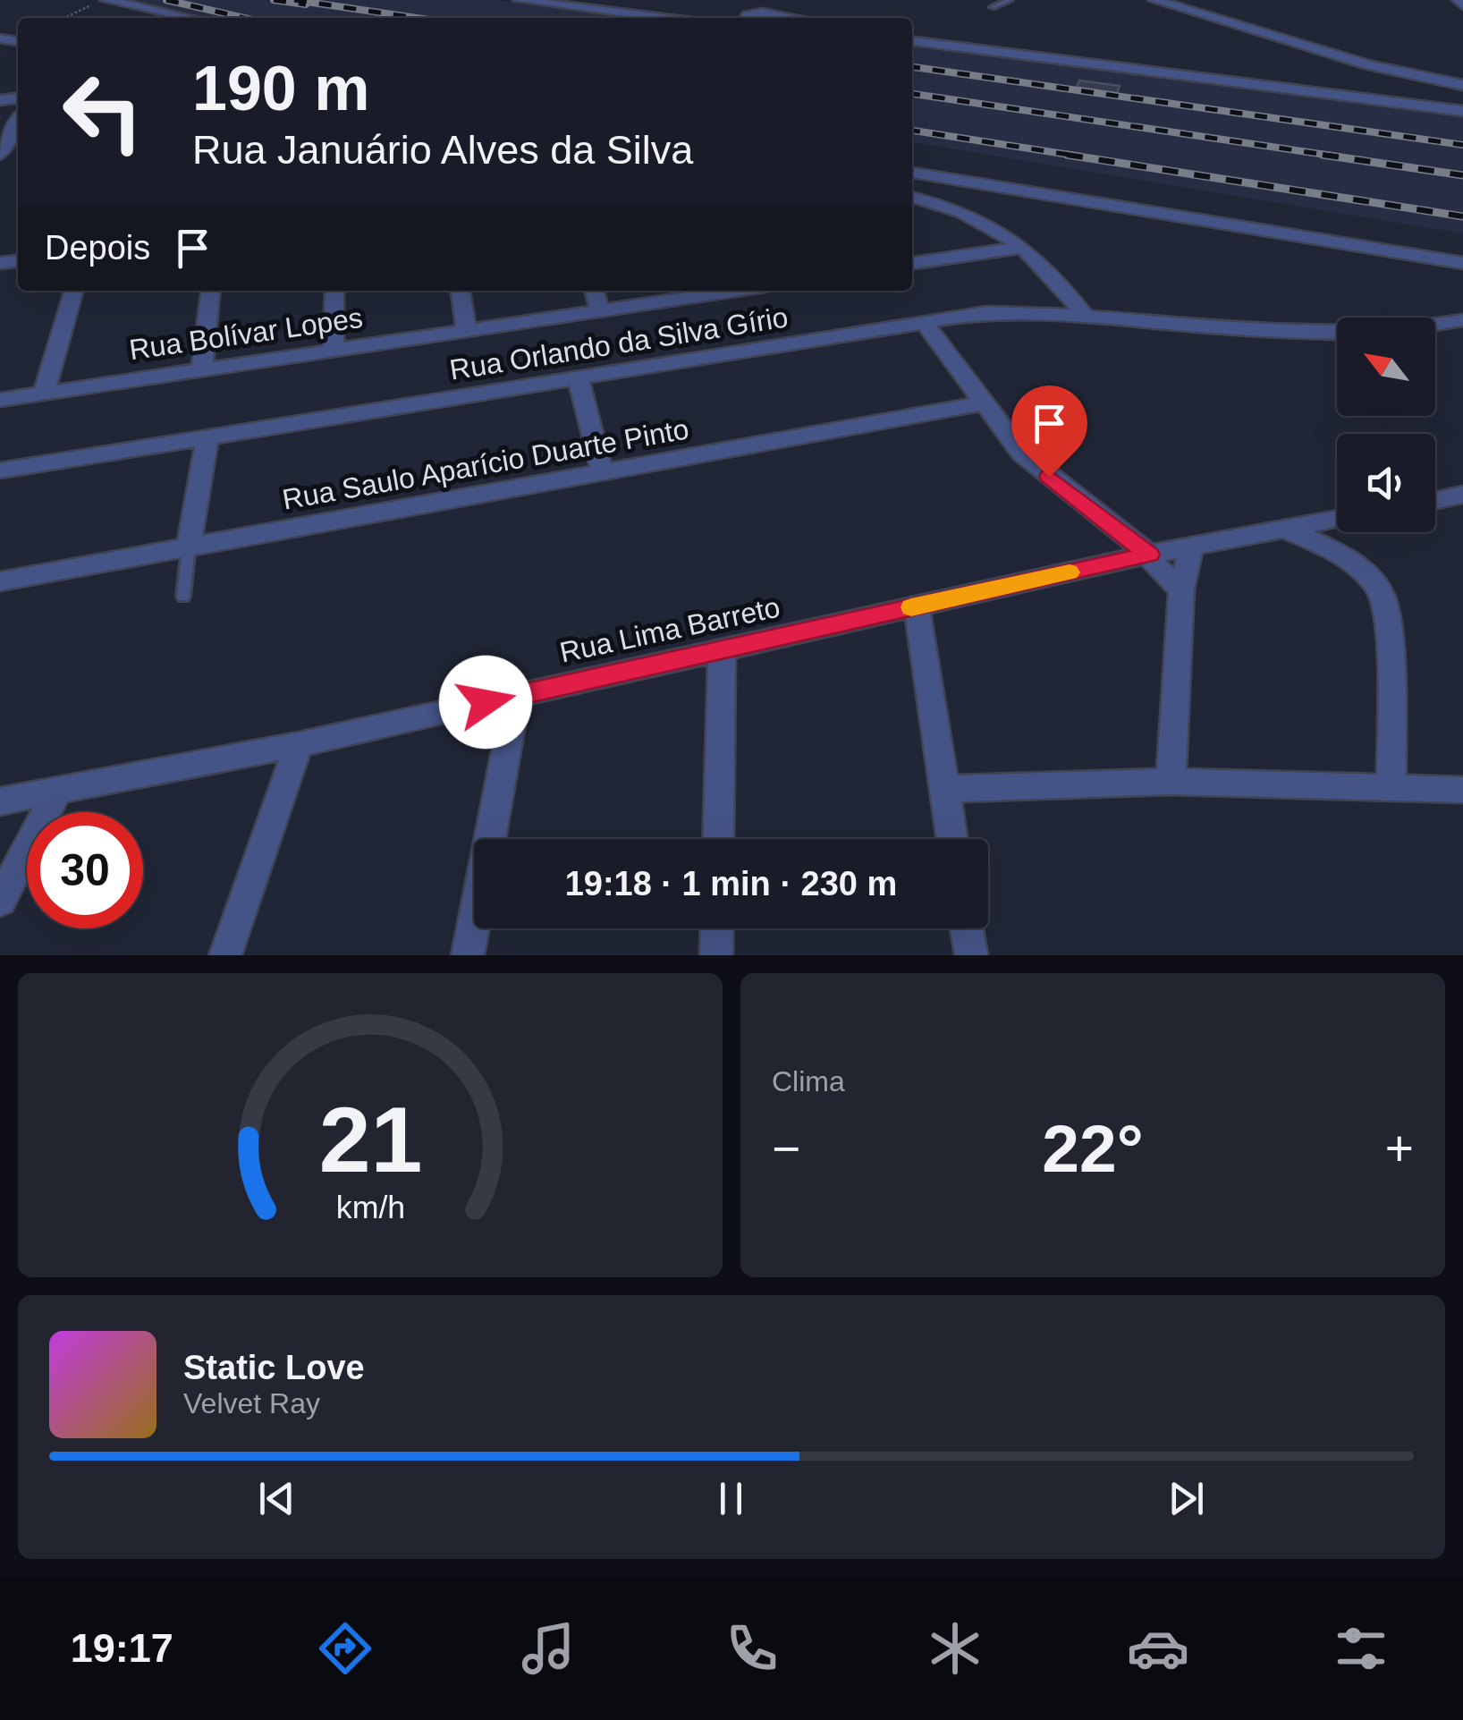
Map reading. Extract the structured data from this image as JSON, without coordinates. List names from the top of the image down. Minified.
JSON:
{"streets":{"street":["Rua Bolívar Lopes","Rua Orlando da Silva Gírio","Rua Saulo Aparício Duarte Pinto","Rua Lima Barreto"]},"north":"top left","page":{"turn":["190 m","Rua Januário Alves da Silva"],"then":"Depois","limit":"30","trip":"19:18 · 1 min · 230 m","tile":"Clima","heat":["−","22°","+"],"song":["Static Love","Velvet Ray"],"tabs":"19:17","gauge":["21","km/h"]}}
